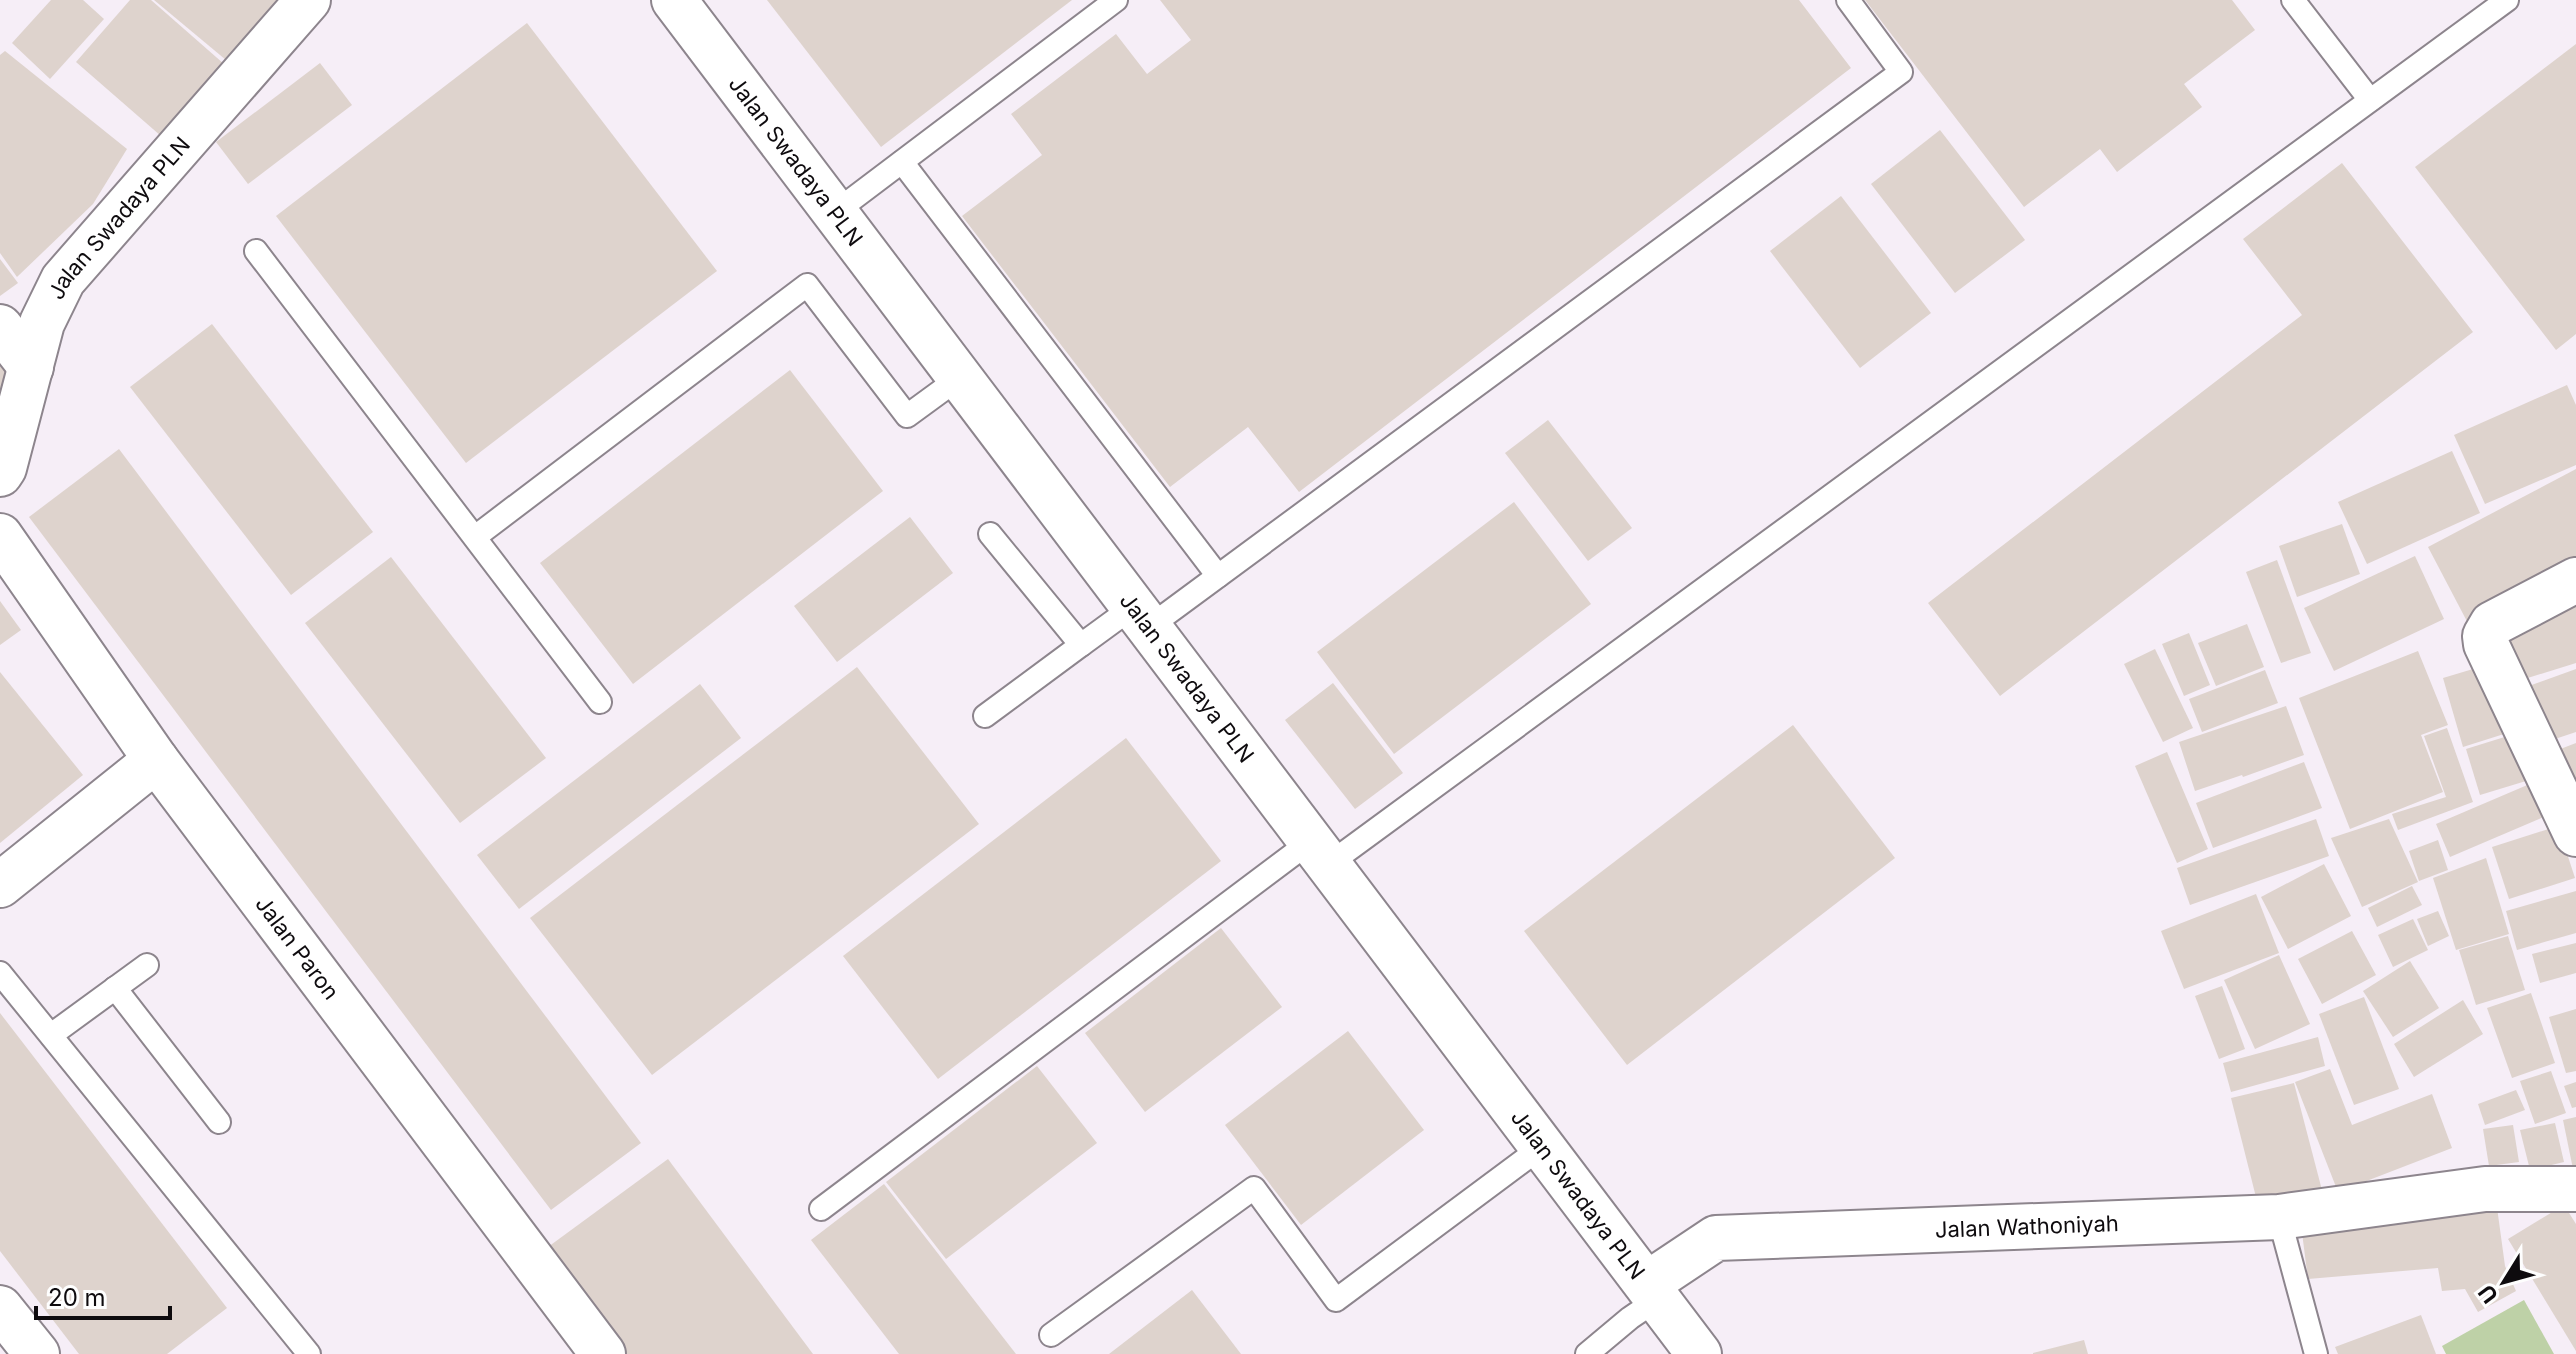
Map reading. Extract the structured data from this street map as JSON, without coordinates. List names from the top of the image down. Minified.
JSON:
{"streets":{"street":["Jalan Swadaya PLN","Jalan Paron","Jalan Wathoniyah"]},"crossings":[["Jalan Swadaya PLN","Jalan Wathoniyah"]],"scale_bar":"20 m","north":"bottom left"}
